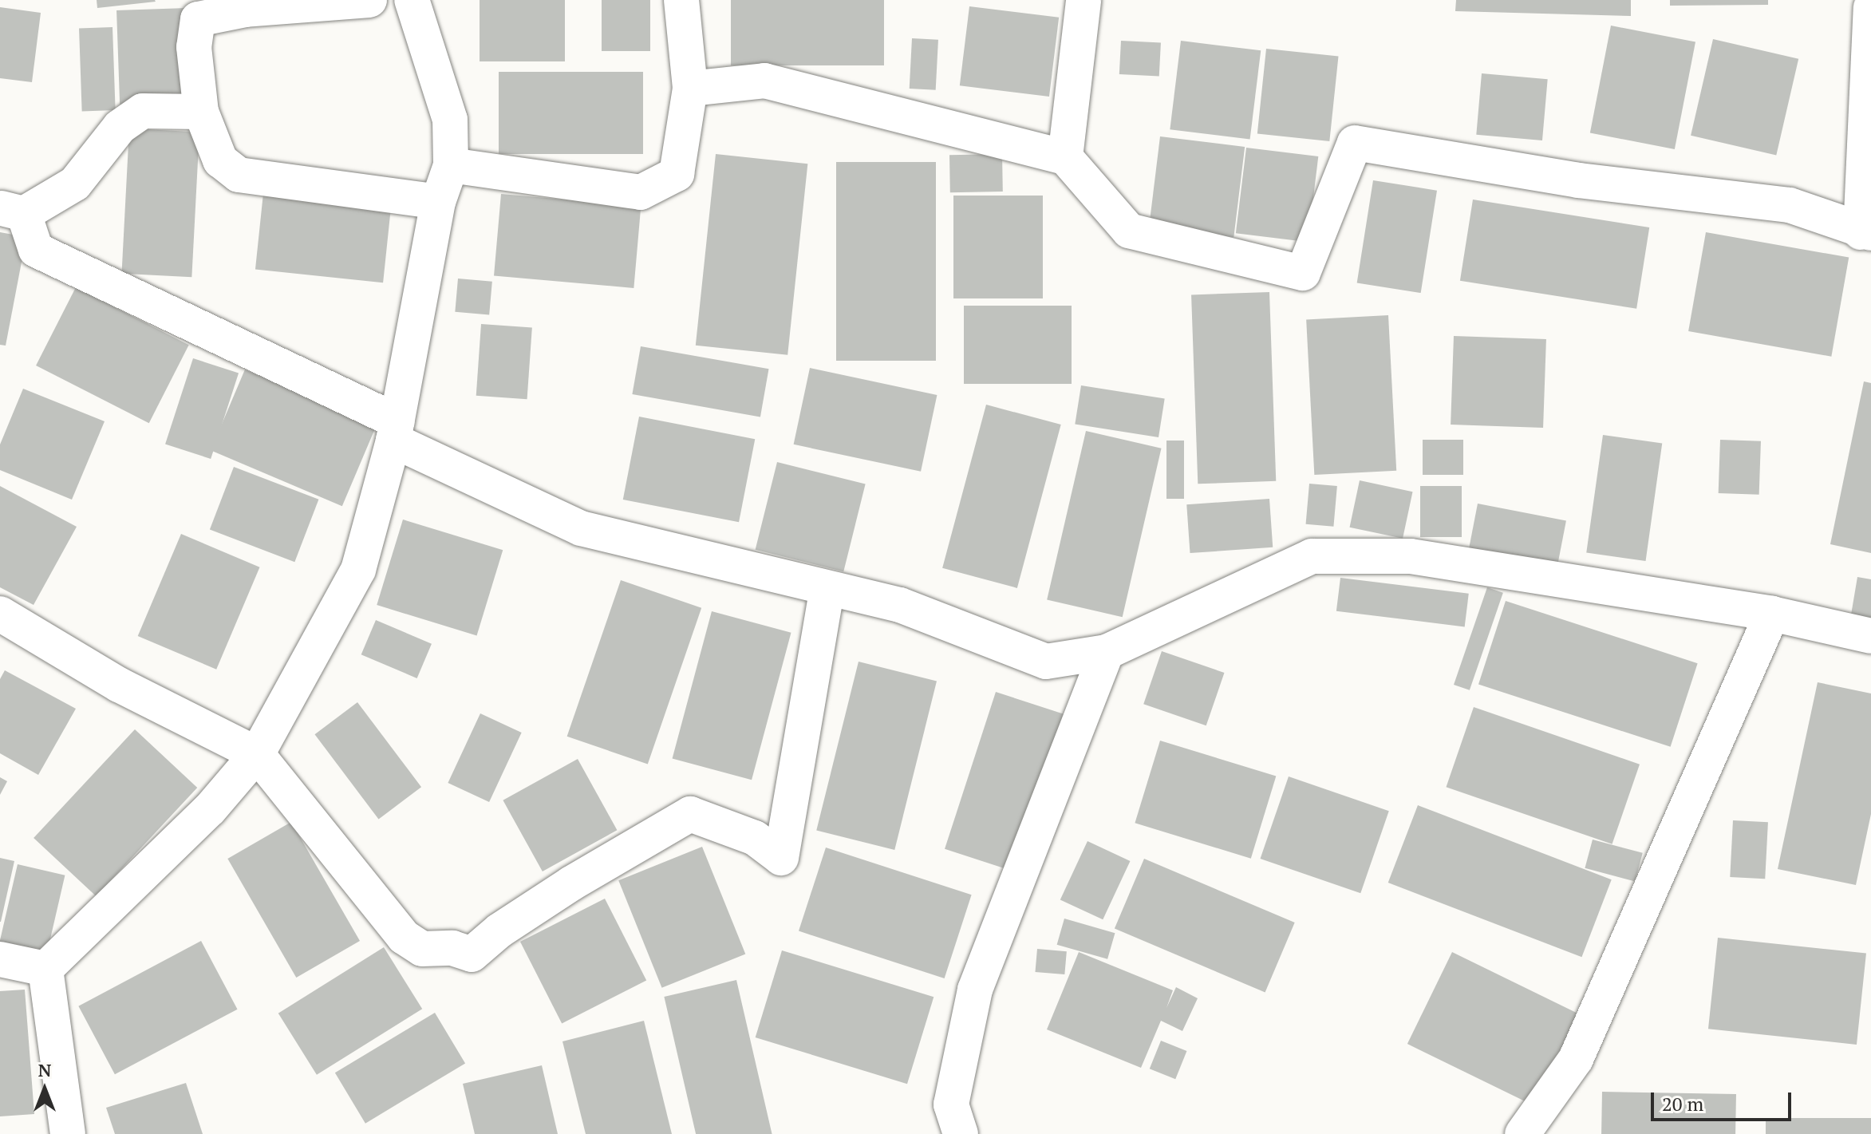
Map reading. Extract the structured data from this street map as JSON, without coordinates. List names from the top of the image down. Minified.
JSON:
{"scale_bar":"20 m","north":"top"}
